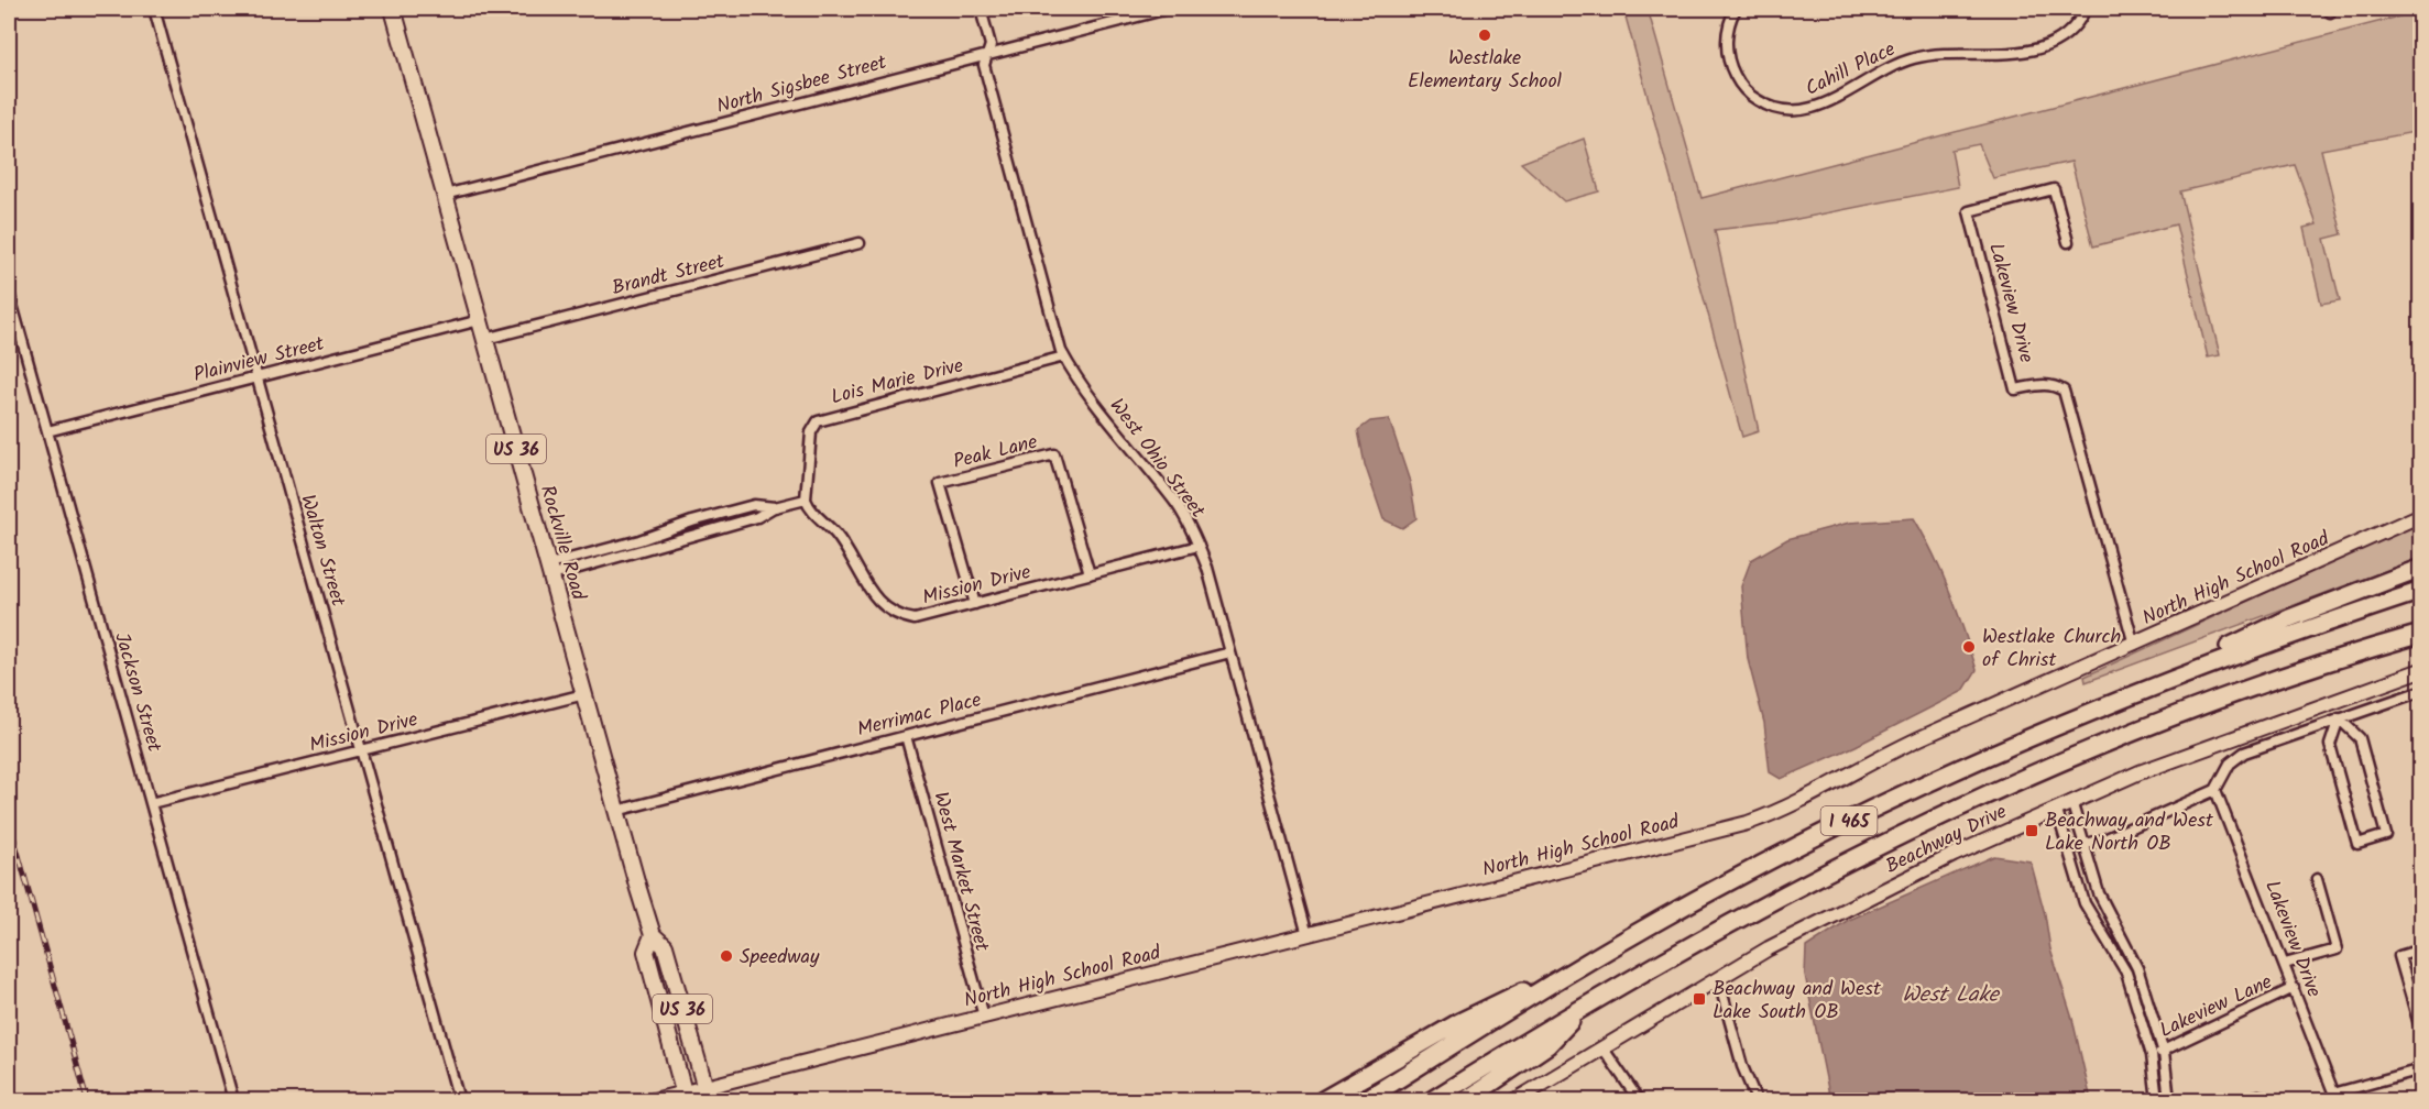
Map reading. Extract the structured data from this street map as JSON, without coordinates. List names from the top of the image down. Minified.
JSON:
{"streets":{"highway":["I 465"],"main road":["US 36","Rockville Road"],"street":["Cahill Place","North Sigsbee Street","Brandt Street","Lakeview Drive","Plainview Street","Lois Marie Drive","Peak Lane","West Ohio Street","Walton Street","North High School Road","Mission Drive","Jackson Street","Merrimac Place","Beachway Drive","West Market Street","Lakeview Lane"]},"crossings":[["North Sigsbee Street","West Ohio Street"],["North Sigsbee Street","Rockville Road"],["Brandt Street","Rockville Road"],["Lakeview Drive","North High School Road"],["Lakeview Drive","Lakeview Lane"],["Plainview Street","Rockville Road"],["Plainview Street","Walton Street"],["Plainview Street","Jackson Street"],["Lois Marie Drive","West Ohio Street"],["Lois Marie Drive","Mission Drive"],["Peak Lane","Mission Drive"],["West Ohio Street","North High School Road"],["West Ohio Street","Mission Drive"],["West Ohio Street","Merrimac Place"],["Rockville Road","North High School Road"],["Rockville Road","Mission Drive"],["Rockville Road","Merrimac Place"],["Walton Street","Mission Drive"],["North High School Road","West Market Street"],["Mission Drive","Jackson Street"],["Merrimac Place","West Market Street"]],"water":["West Lake"],"places":{"other":["Westlake Elementary School","Westlake Church of Christ","Speedway"],"transit":["Beachway and West Lake North OB","Beachway and West Lake South OB"]}}
